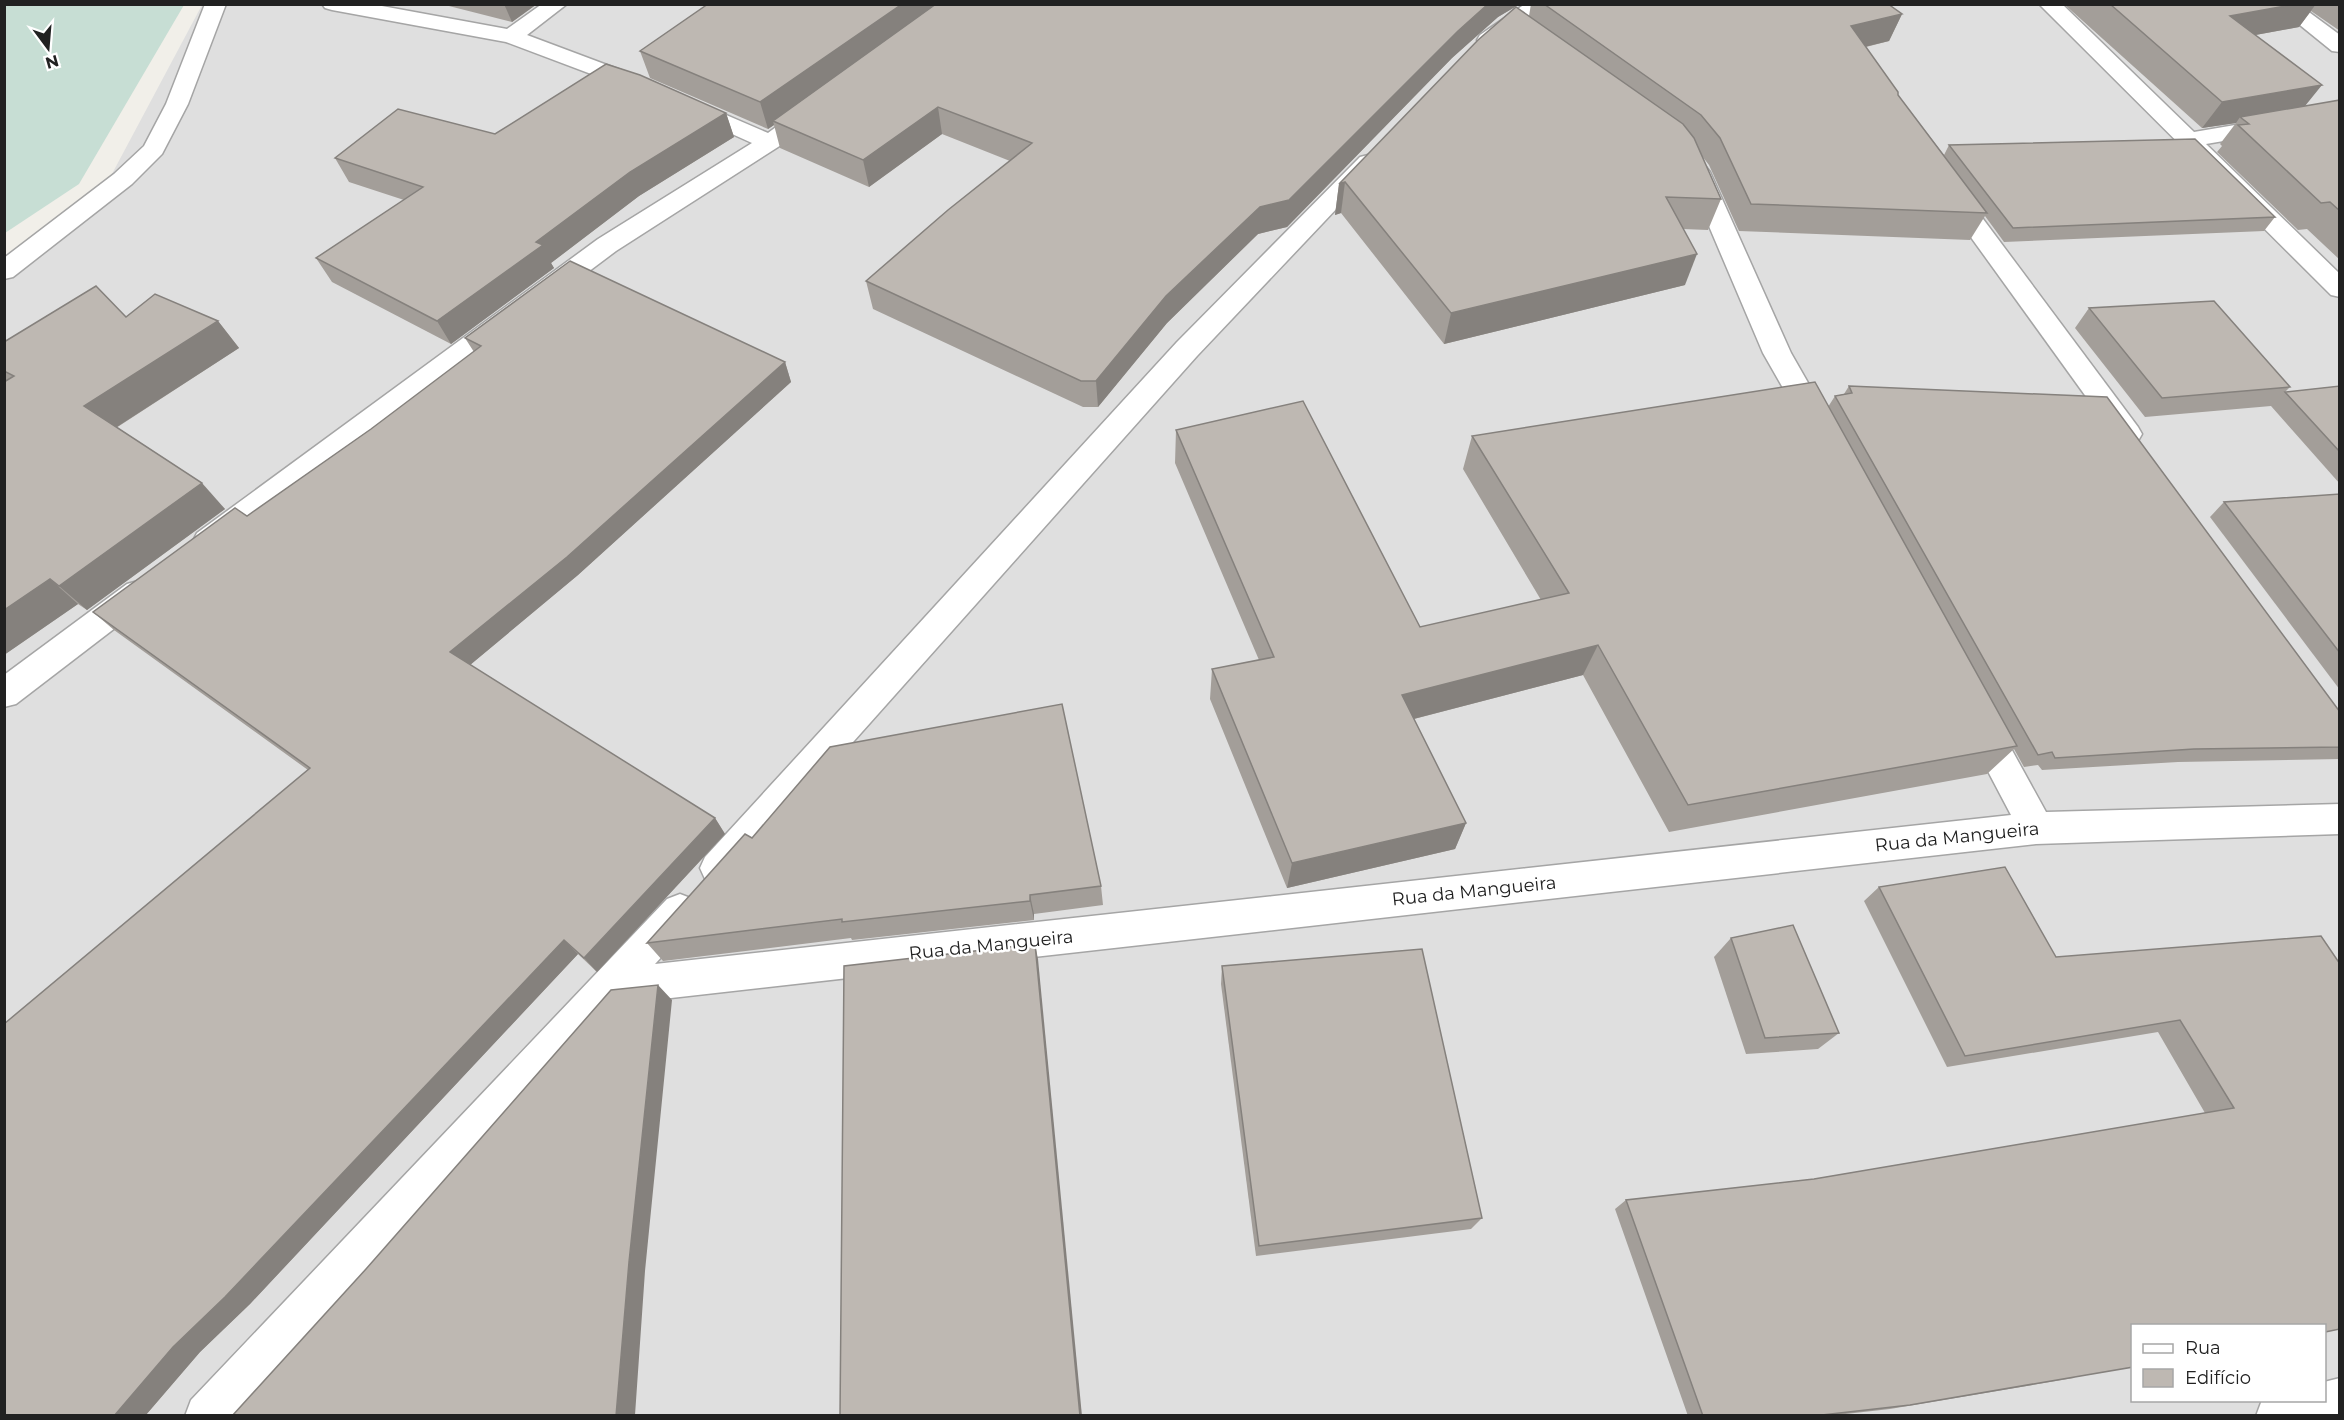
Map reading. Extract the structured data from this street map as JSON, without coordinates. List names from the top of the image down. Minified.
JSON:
{"streets":{"street":["Rua da Mangueira"]},"legend":["Rua","Edifício"],"north":"bottom"}
